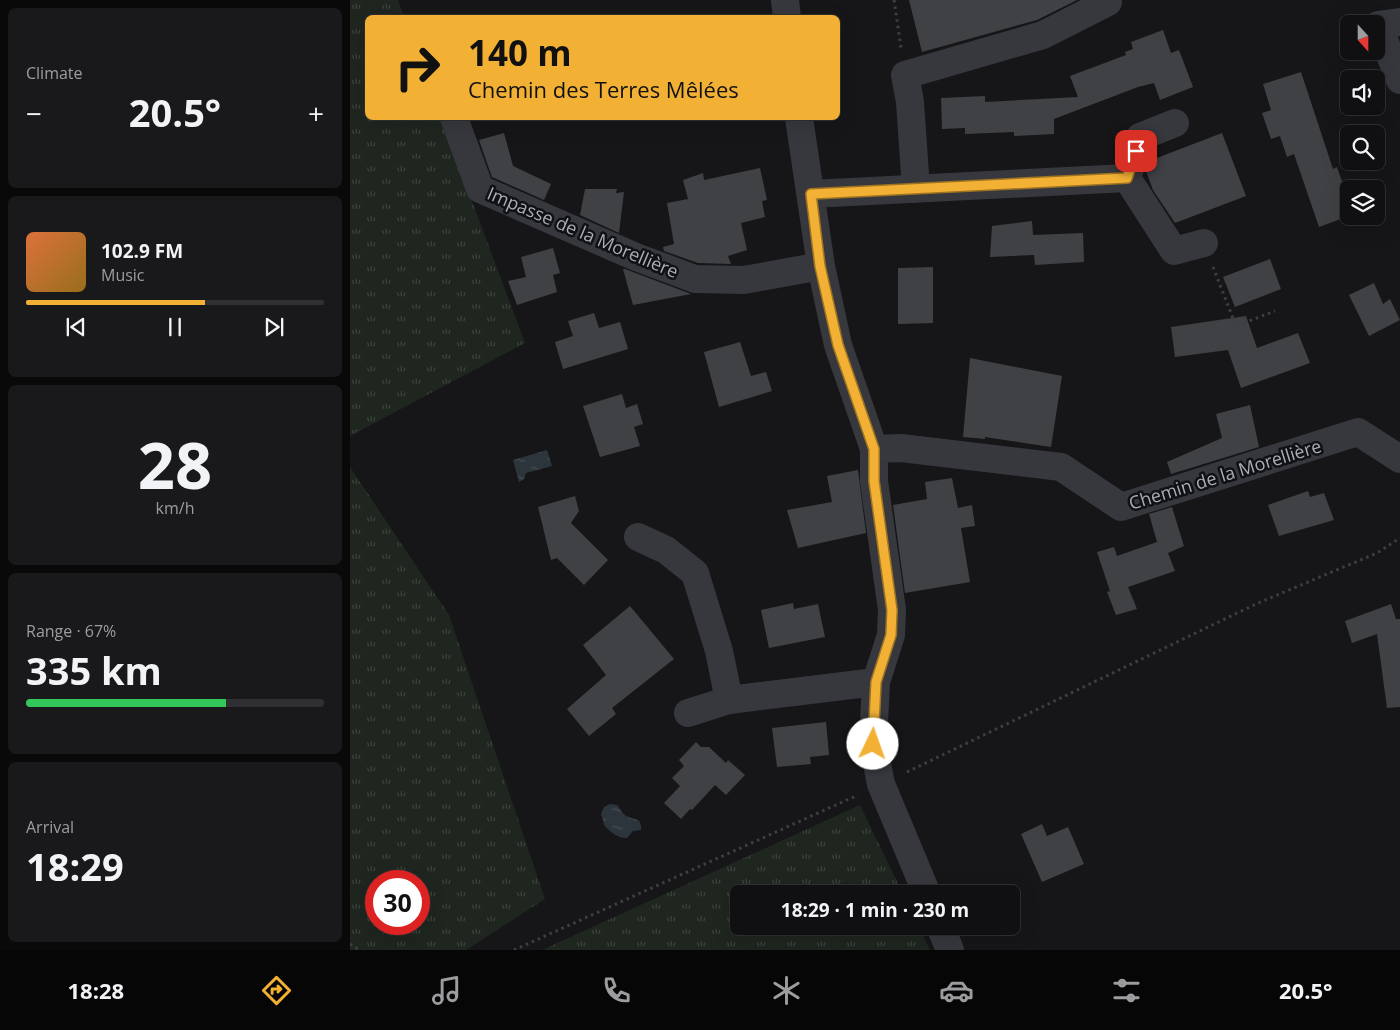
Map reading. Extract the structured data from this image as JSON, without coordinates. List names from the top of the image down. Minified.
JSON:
{"streets":{"street":["Impasse de la Morellière","Chemin de la Morellière"]},"north":"bottom","page":{"tile":["Climate",["28","km/h"],["Range · 67%","335 km"],["Arrival","18:29"]],"turn":["140 m","Chemin des Terres Mêlées"],"heat":["−","20.5°","+"],"song":["102.9 FM","Music"],"limit":"30","trip":"18:29 · 1 min · 230 m","tabs":["18:28","20.5°"]}}
